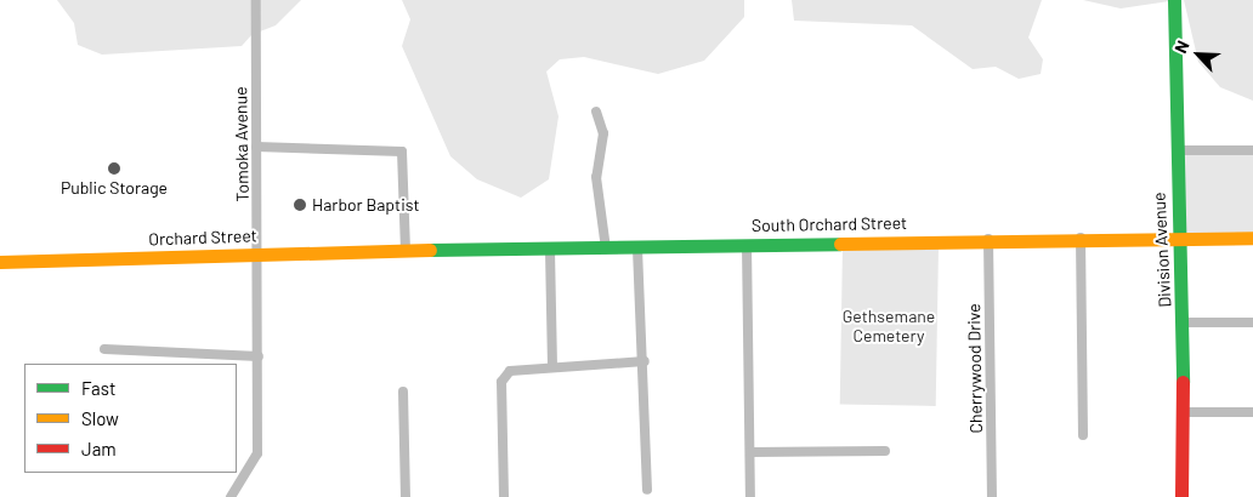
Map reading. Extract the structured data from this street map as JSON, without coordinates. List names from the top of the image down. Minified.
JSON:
{"streets":{"street":["Tomoka Avenue","South Orchard Street","Orchard Street","Division Avenue","Cherrywood Drive"]},"crossings":[["Tomoka Avenue","Orchard Street"],["South Orchard Street","Orchard Street"],["South Orchard Street","Division Avenue"],["South Orchard Street","Cherrywood Drive"]],"parks":["Gethsemane Cemetery"],"places":["Public Storage","Harbor Baptist"],"legend":["Fast","Slow","Jam"],"north":"top left"}
